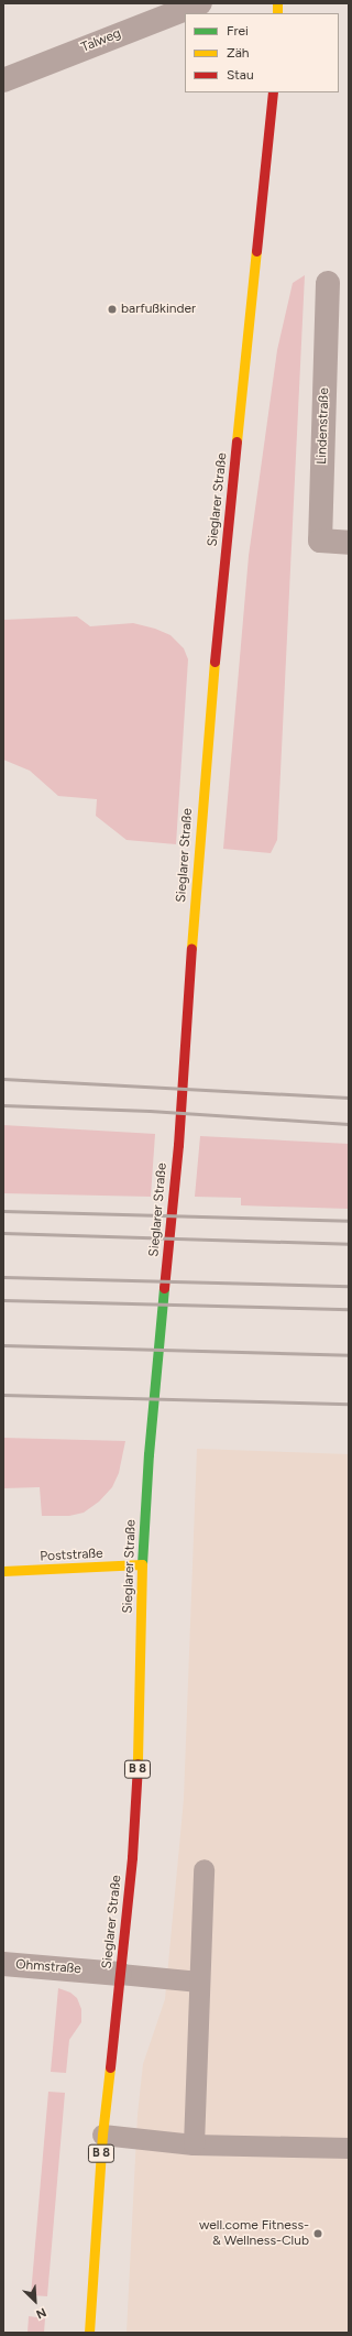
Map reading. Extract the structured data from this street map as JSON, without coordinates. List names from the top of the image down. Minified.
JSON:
{"streets":{"street":["Talweg","Lindenstraße","Sieglarer Straße","Poststraße","B 8","Ohmstraße"]},"crossings":[["Sieglarer Straße","Poststraße"],["Sieglarer Straße","Ohmstraße"]],"places":["barfußkinder","well.come Fitness- & Wellness-Club"],"legend":["Frei","Zäh","Stau"],"north":"bottom right"}
